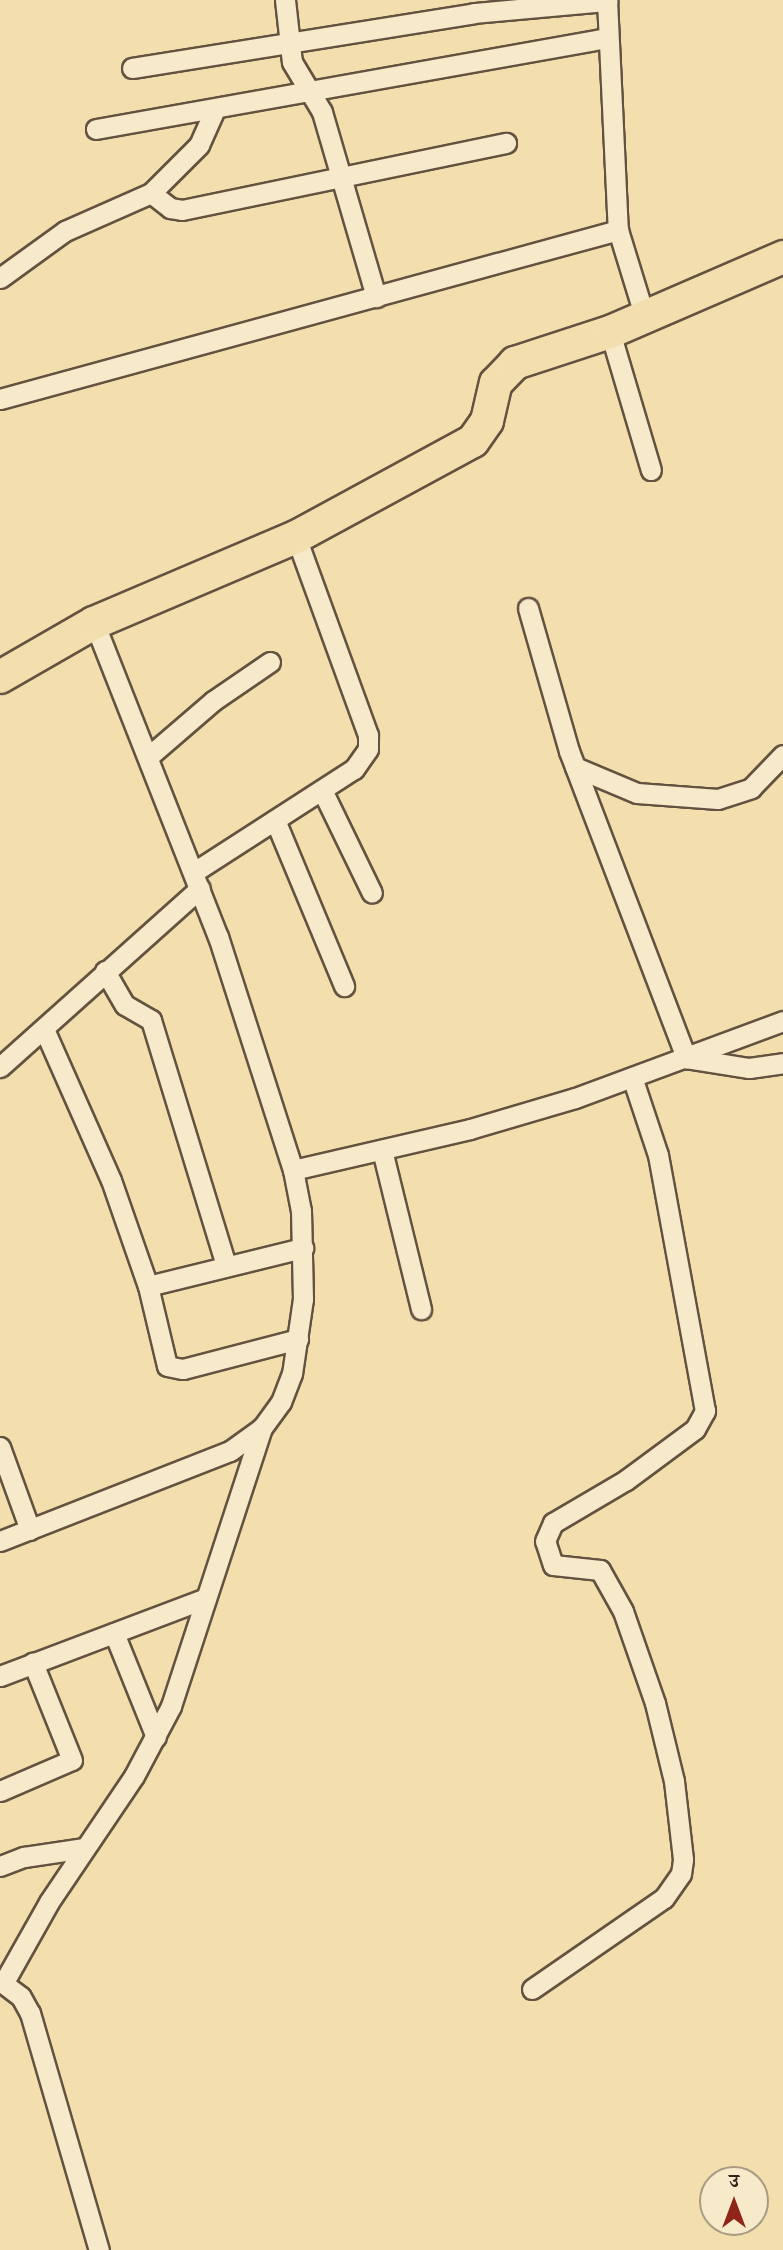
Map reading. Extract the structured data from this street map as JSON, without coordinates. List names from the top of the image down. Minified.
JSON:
{"north":"top"}
